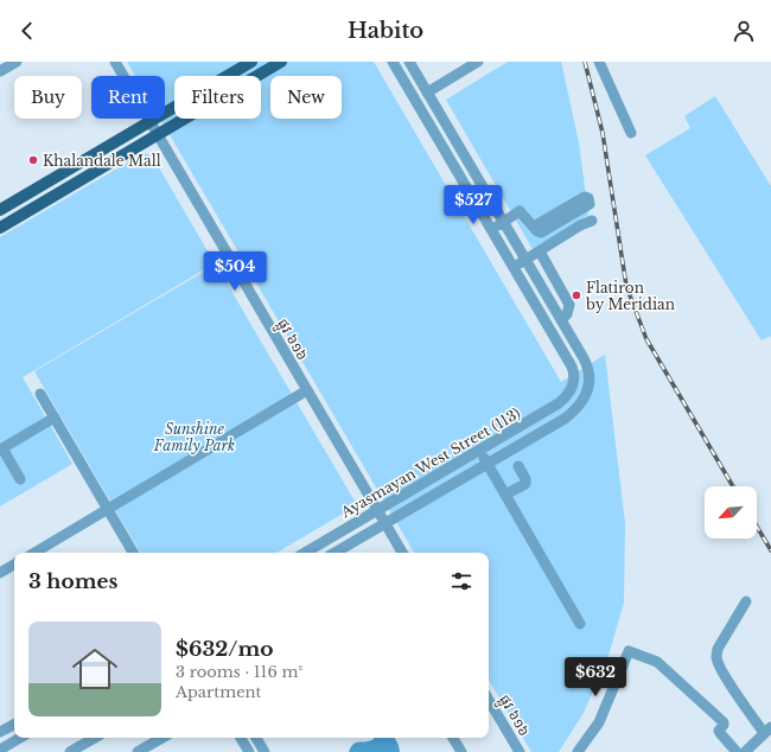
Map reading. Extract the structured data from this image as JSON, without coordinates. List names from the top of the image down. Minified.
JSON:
{"streets":{"street":["ផ្លូវ ៦១៦","Ayasmayan West Street (113)"]},"crossings":[["ផ្លូវ ៦១៦","Ayasmayan West Street (113)"]],"parks":["Sunshine Family Park"],"places":["Khalandale Mall","Flatiron by Meridian"],"north":"bottom left","page":{"header":"Habito","chip":["Buy","Rent","Filters","New"],"price":["$527","$504","$632"],"heading":"3 homes","list":[{"name":"$632/mo","note":"3 rooms · 116 m² · Apartment"}]}}
